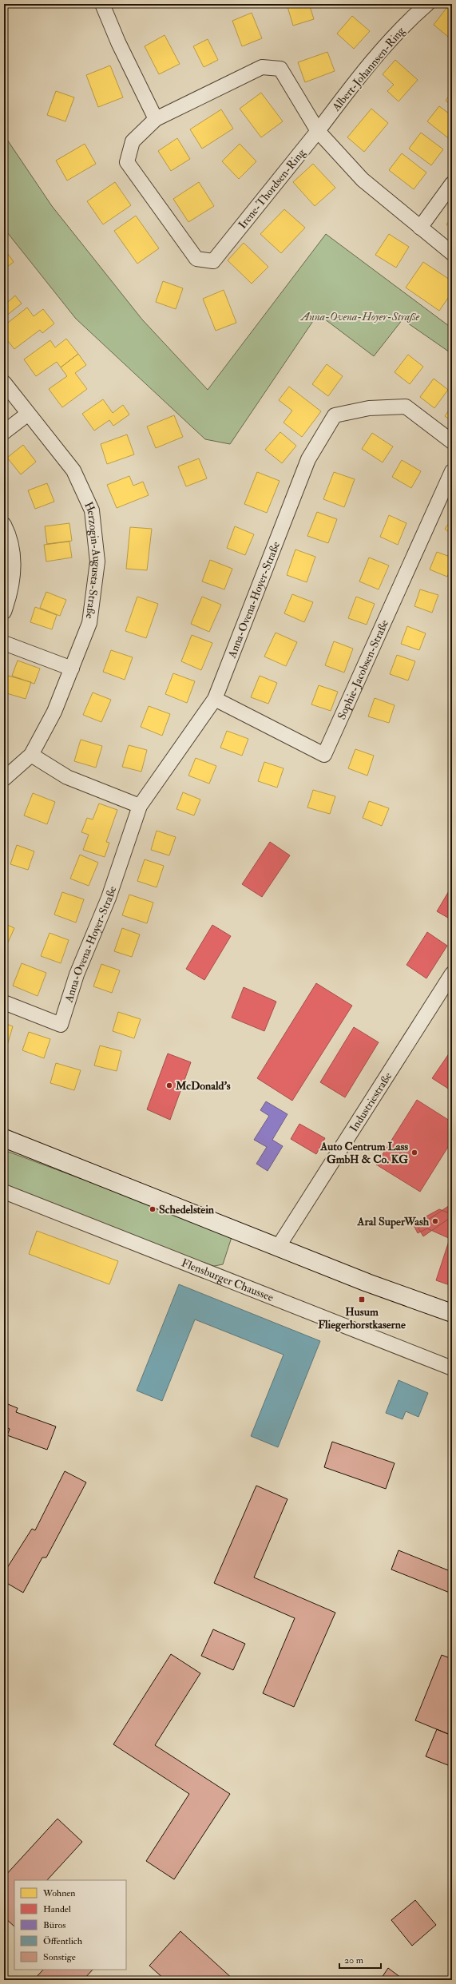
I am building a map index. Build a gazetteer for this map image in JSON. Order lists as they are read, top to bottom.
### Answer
{
  "streets": {
    "street": [
      "Albert-Johannsen-Ring",
      "Irene-Thordsen-Ring",
      "Herzogin-Augusta-Straße",
      "Anna-Ovena-Hoyer-Straße",
      "Sophie-Jacobsen-Straße",
      "Industriestraße",
      "Flensburger Chaussee"
    ]
  },
  "crossings": [
    ["Albert-Johannsen-Ring", "Irene-Thordsen-Ring"],
    ["Anna-Ovena-Hoyer-Straße", "Sophie-Jacobsen-Straße"]
  ],
  "parks": ["Anna-Ovena-Hoyer-Straße"],
  "places": {
    "other": [
      "McDonald's",
      "Auto Centrum Lass GmbH & Co. KG",
      "Schedelstein",
      "Aral SuperWash"
    ],
    "transit": ["Husum Fliegerhorstkaserne"]
  },
  "legend": [
    "Wohnen",
    "Handel",
    "Büros",
    "Öffentlich",
    "Sonstige"
  ],
  "scale_bar": "20 m"
}
